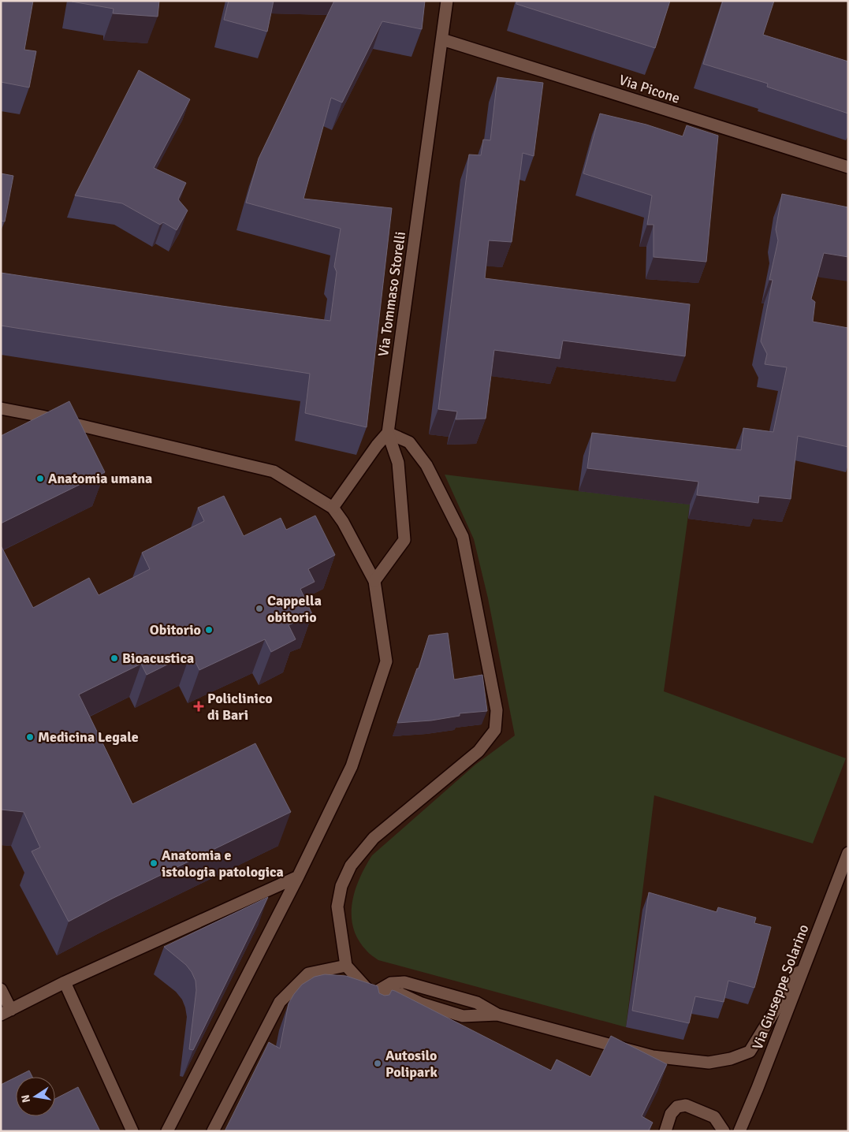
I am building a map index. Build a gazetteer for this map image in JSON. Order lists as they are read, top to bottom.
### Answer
{
  "streets": {
    "street": ["Via Picone", "Via Tommaso Storelli", "Via Giuseppe Solarino"]
  },
  "crossings": [
    ["Via Picone", "Via Tommaso Storelli"]
  ],
  "places": {
    "other": [
      "Anatomia umana",
      "Cappella obitorio",
      "Obitorio",
      "Bioacustica",
      "Medicina Legale",
      "Anatomia e istologia patologica",
      "Autosilo Polipark"
    ],
    "health": ["Policlinico di Bari"]
  },
  "north": "left"
}
